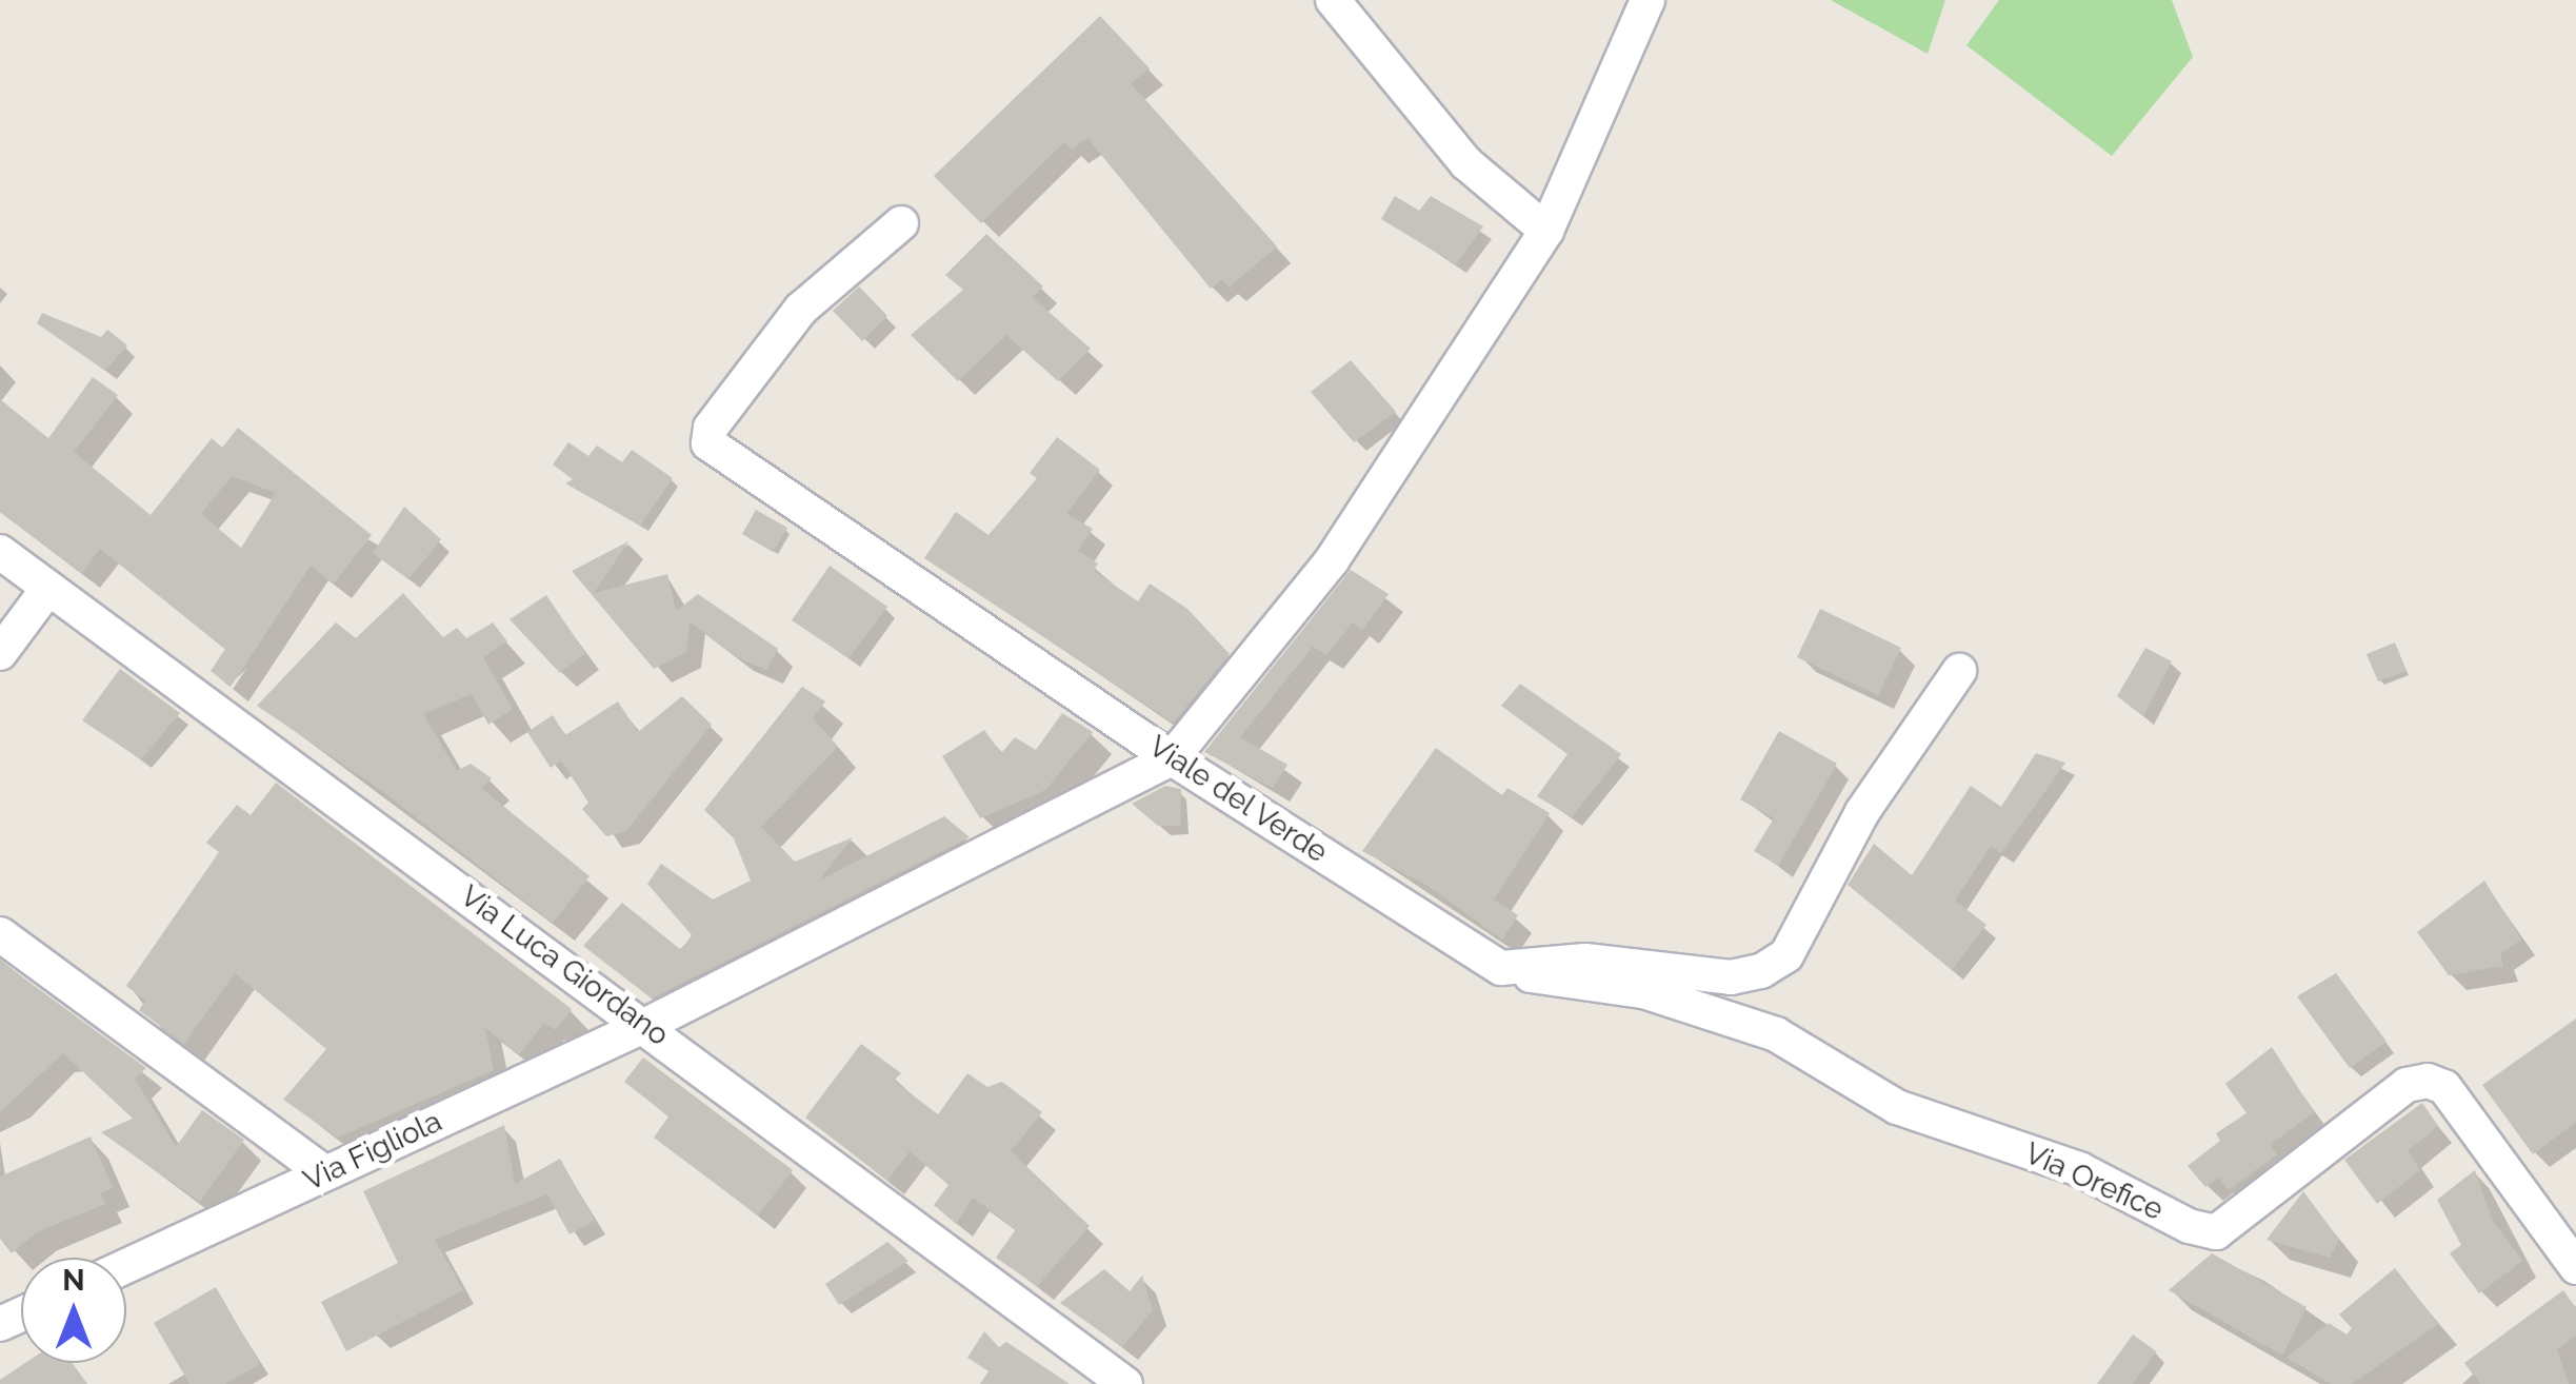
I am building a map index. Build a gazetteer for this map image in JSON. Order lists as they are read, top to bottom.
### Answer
{
  "streets": {
    "street": [
      "Viale del Verde",
      "Via Luca Giordano",
      "Via Figliola",
      "Via Orefice"
    ]
  },
  "crossings": [
    ["Viale del Verde", "Via Figliola"],
    ["Viale del Verde", "Via Orefice"],
    ["Via Luca Giordano", "Via Figliola"]
  ],
  "north": "top"
}
